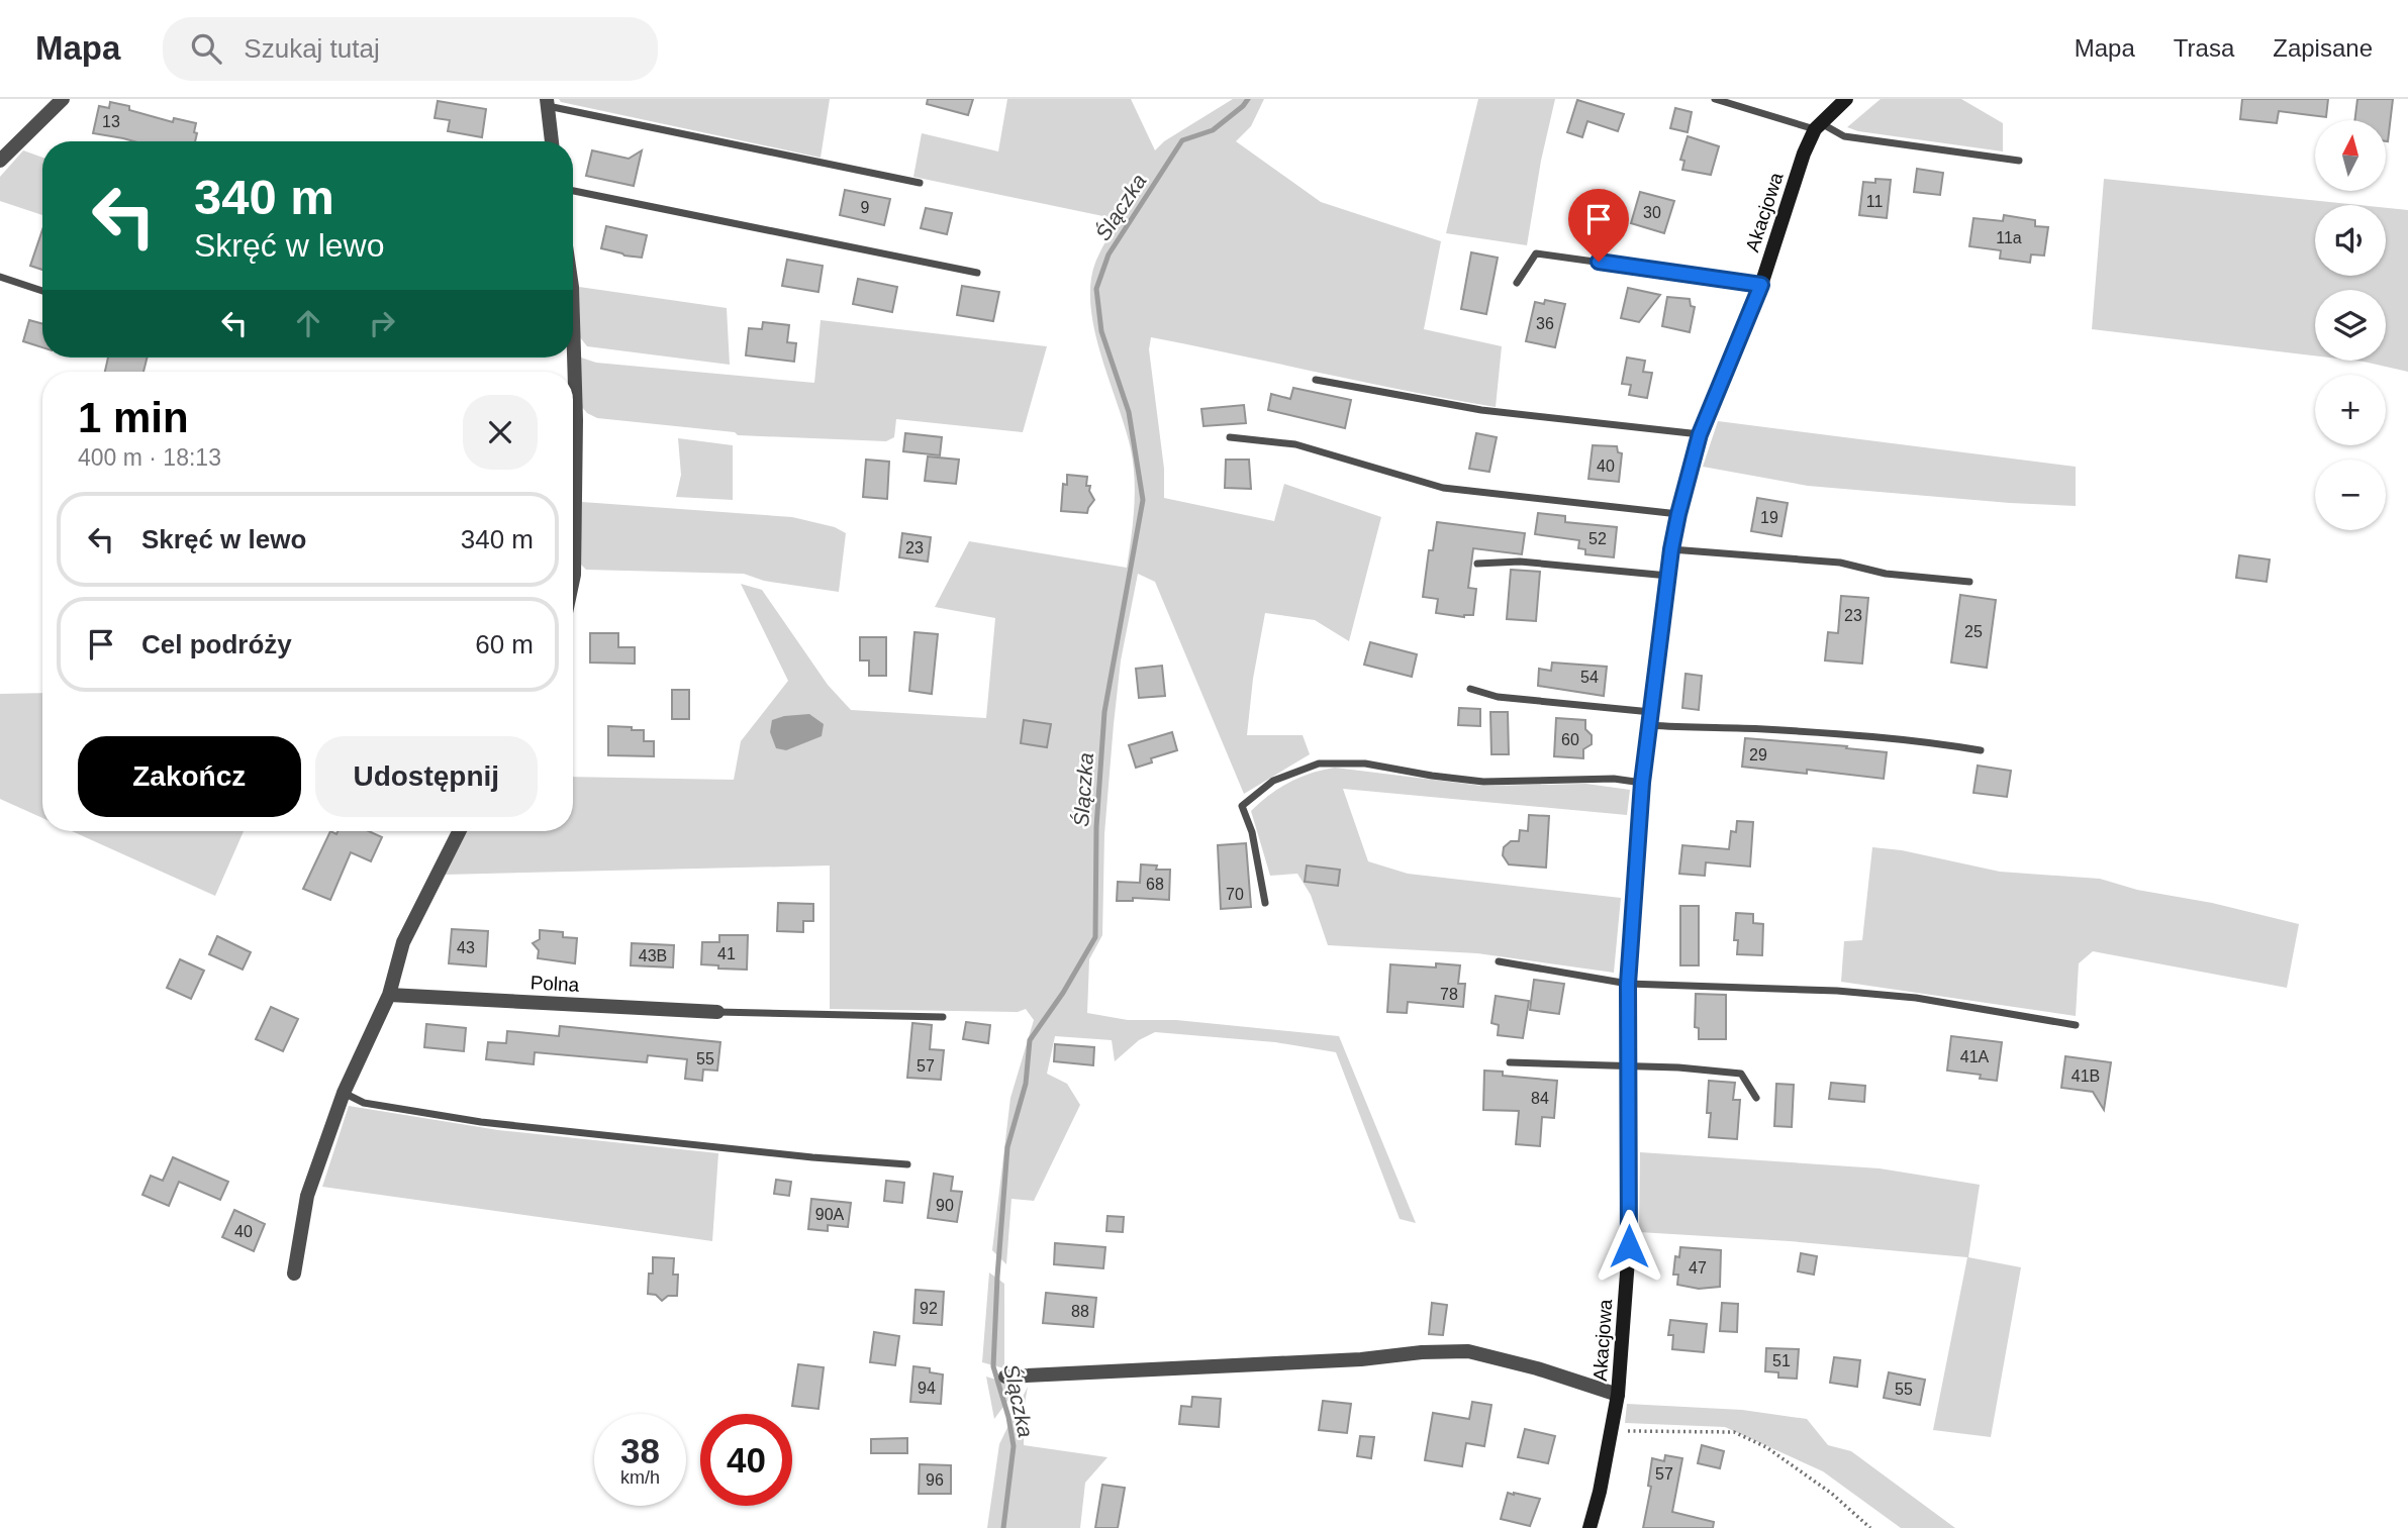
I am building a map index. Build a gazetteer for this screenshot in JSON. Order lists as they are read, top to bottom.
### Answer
{
  "streets": {
    "street": ["Akacjowa", "Polna"]
  },
  "water": ["Ślączka"],
  "house_numbers": [
    "13",
    "11",
    "9",
    "30",
    "11a",
    "36",
    "40",
    "19",
    "52",
    "23",
    "23",
    "25",
    "54",
    "60",
    "29",
    "68",
    "70",
    "43",
    "41",
    "43B",
    "78",
    "41A",
    "55",
    "57",
    "41B",
    "84",
    "90",
    "90A",
    "40",
    "47",
    "92",
    "88",
    "51",
    "94",
    "55",
    "57",
    "96"
  ],
  "north": "top",
  "page": {
    "header": "Mapa",
    "search": "Szukaj tutaj",
    "nav": ["Mapa", "Trasa", "Zapisane"],
    "map_buttons": ["+", "−"],
    "turn": ["340 m", "Skręć w lewo"],
    "heading": ["1 min", "400 m · 18:13"],
    "list": [
      {
        "name": "Skręć w lewo",
        "value": "340 m"
      },
      {
        "name": "Cel podróży",
        "value": "60 m"
      }
    ],
    "buttons": ["Zakończ", "Udostępnij"],
    "speed": "38 km/h",
    "limit": "40"
  }
}
